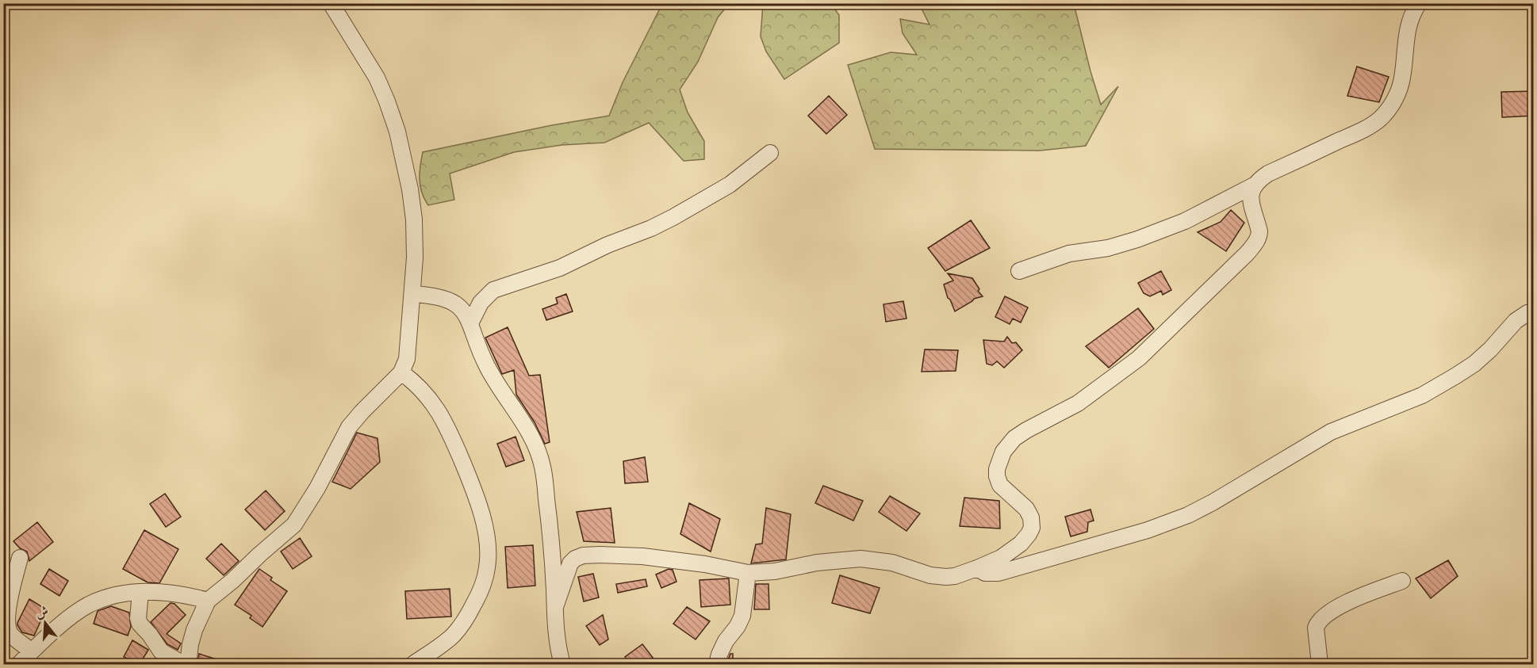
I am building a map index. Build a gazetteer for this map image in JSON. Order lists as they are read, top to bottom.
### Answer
{
  "north": "top"
}
